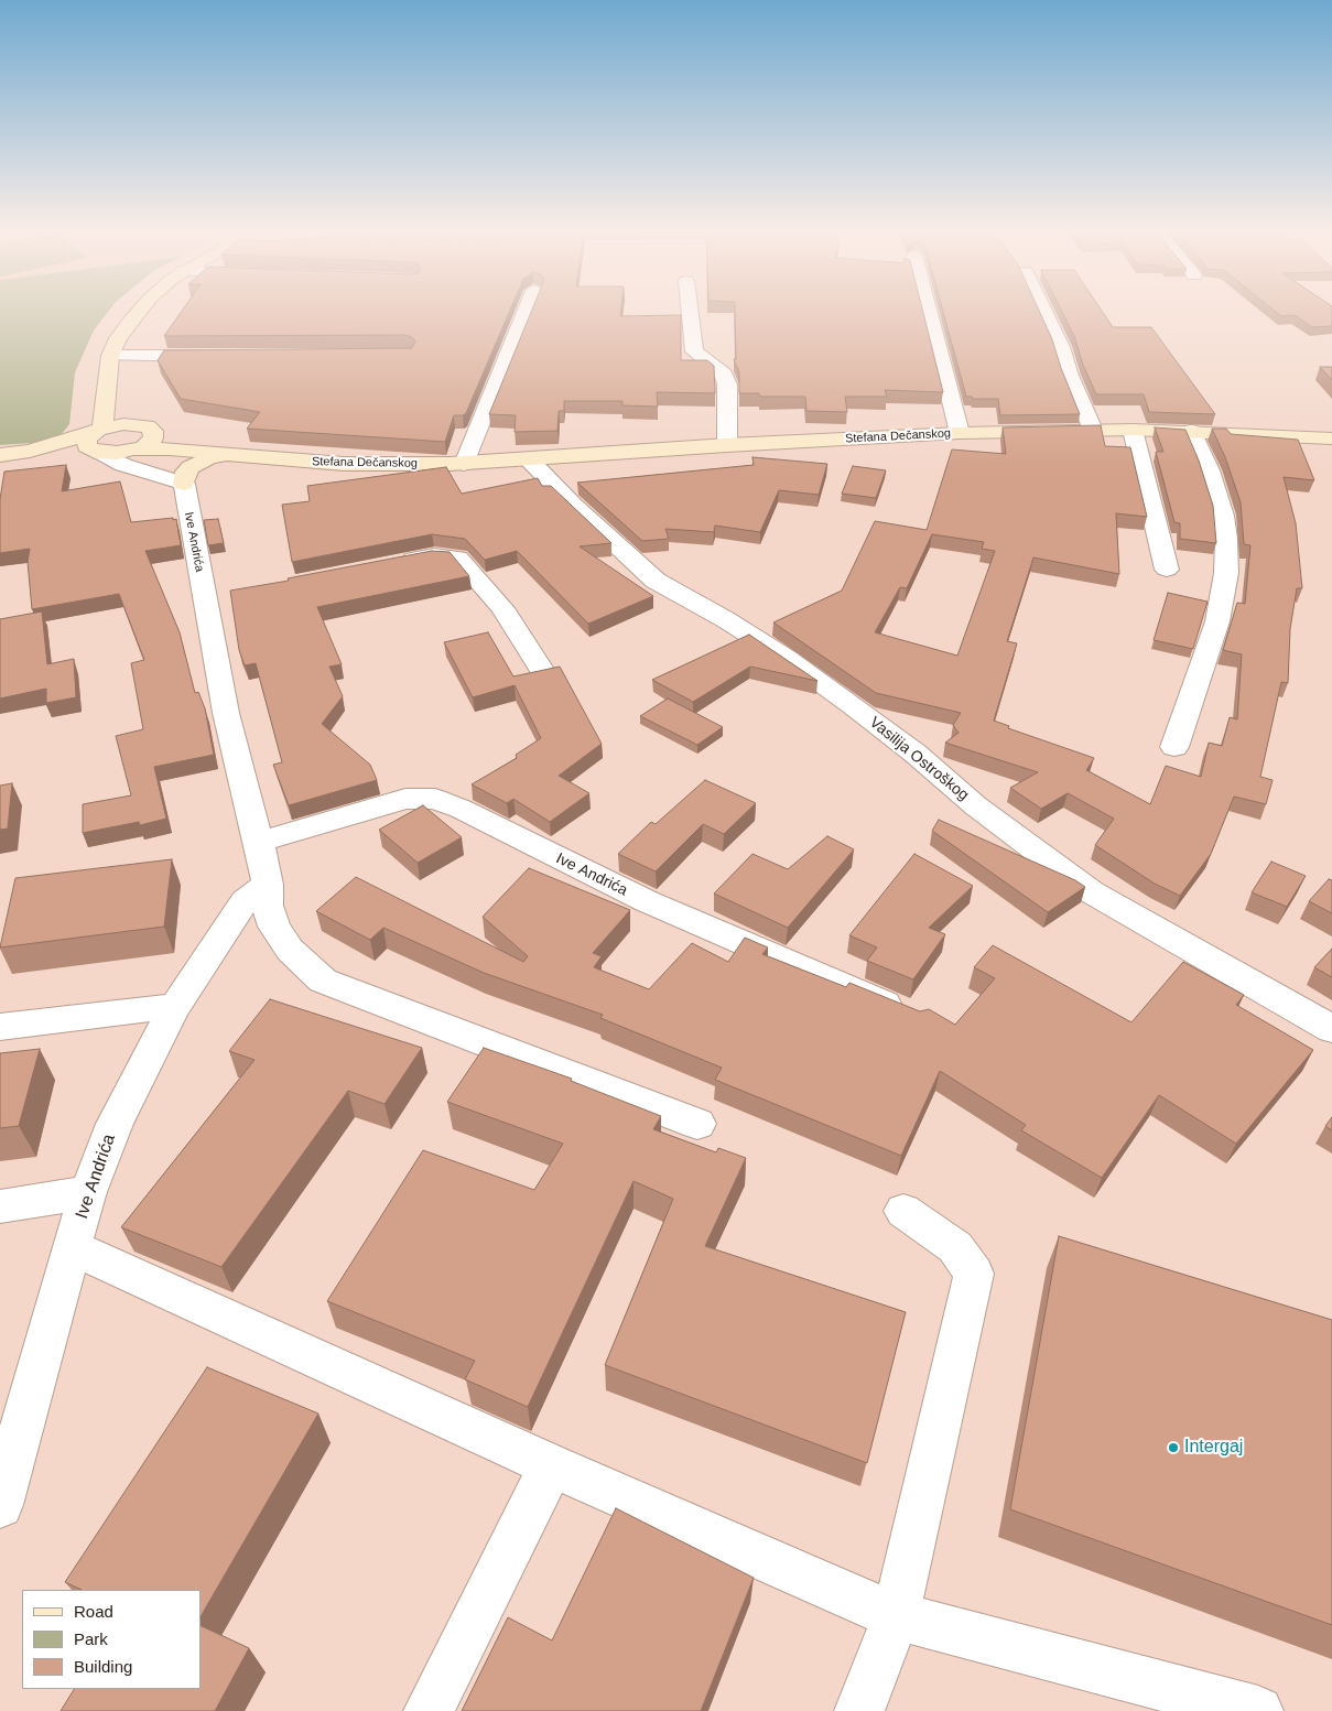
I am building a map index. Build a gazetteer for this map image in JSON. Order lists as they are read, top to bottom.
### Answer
{
  "streets": {
    "main road": ["Stefana Dečanskog"],
    "street": ["Ive Andrića", "Vasilija Ostroškog"]
  },
  "crossings": [
    ["Stefana Dečanskog", "Vasilija Ostroškog"]
  ],
  "places": ["Intergaj"],
  "legend": ["Road", "Park", "Building"]
}
